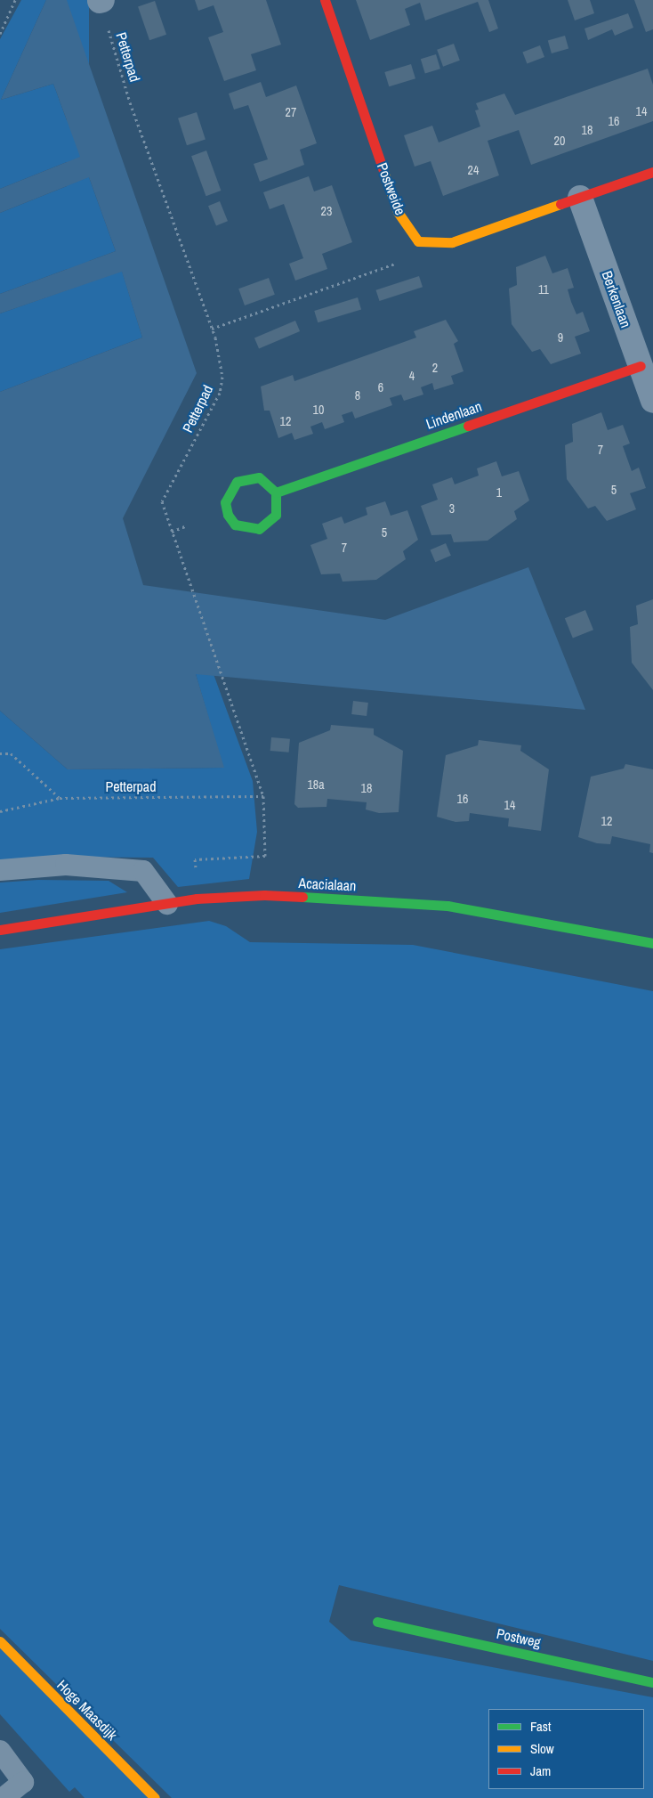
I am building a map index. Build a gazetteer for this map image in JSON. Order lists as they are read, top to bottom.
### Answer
{
  "streets": {
    "street": [
      "Postweide",
      "Berkenlaan",
      "Lindenlaan",
      "Acacialaan",
      "Postweg",
      "Hoge Maasdijk"
    ],
    "path": ["Petterpad"]
  },
  "crossings": [
    ["Berkenlaan", "Lindenlaan"]
  ],
  "house_numbers": [
    "14",
    "27",
    "16",
    "18",
    "20",
    "24",
    "23",
    "11",
    "9",
    "2",
    "4",
    "6",
    "8",
    "10",
    "12",
    "7",
    "5",
    "1",
    "3",
    "5",
    "7",
    "18a",
    "18",
    "16",
    "14",
    "12"
  ],
  "legend": ["Fast", "Slow", "Jam"]
}
